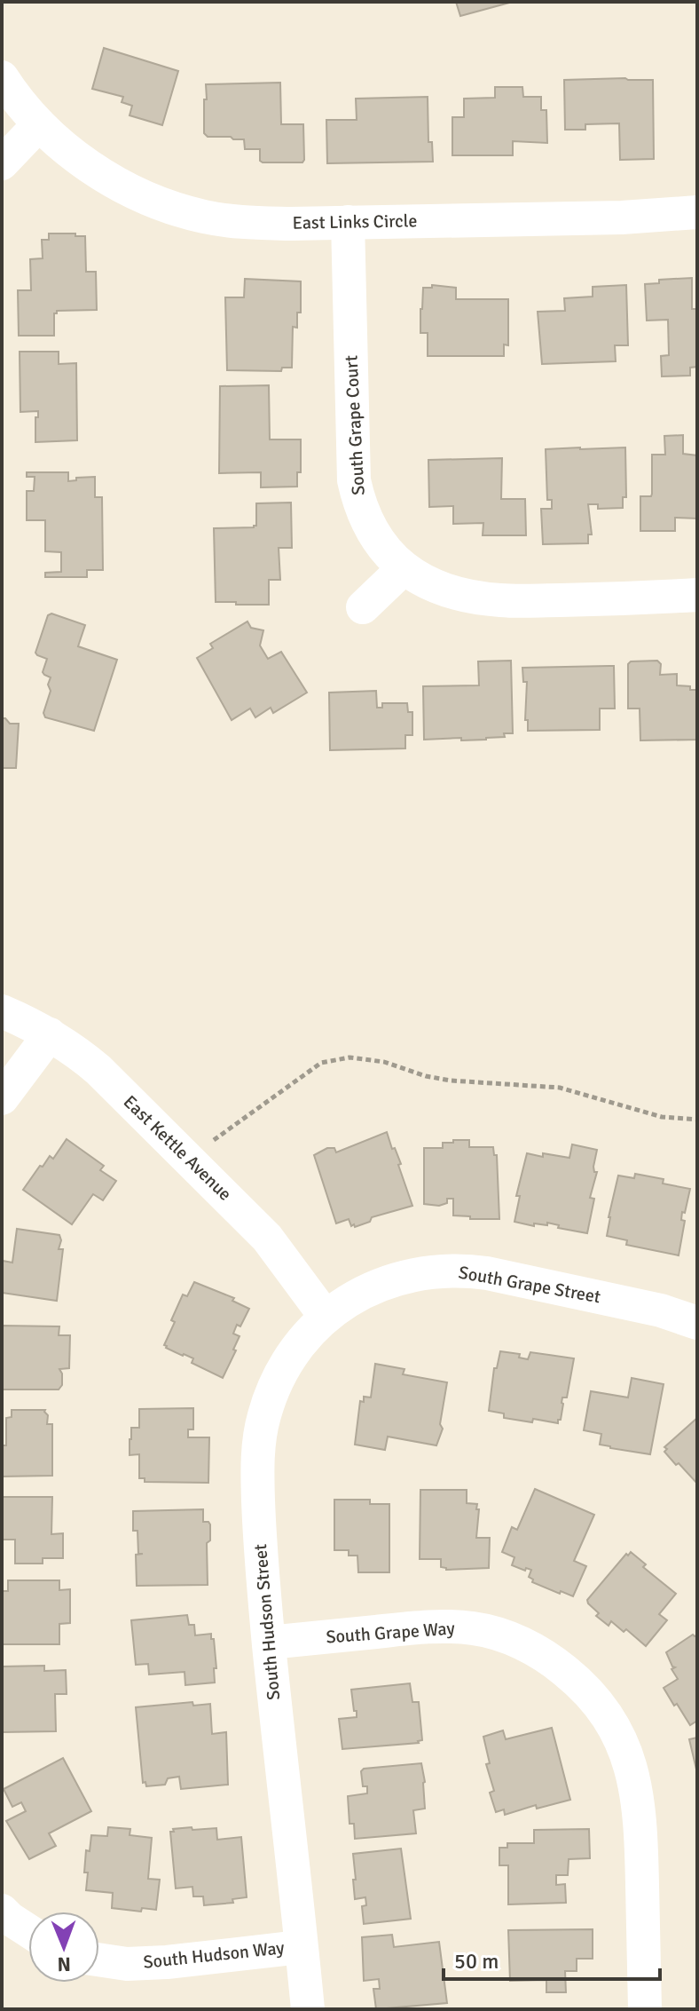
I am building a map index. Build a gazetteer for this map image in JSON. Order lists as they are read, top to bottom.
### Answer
{
  "streets": {
    "street": [
      "East Links Circle",
      "South Grape Court",
      "East Kettle Avenue",
      "South Grape Street",
      "South Hudson Street",
      "South Grape Way",
      "South Hudson Way"
    ]
  },
  "crossings": [
    ["East Links Circle", "South Grape Court"],
    ["East Kettle Avenue", "South Grape Street"],
    ["East Kettle Avenue", "South Hudson Street"],
    ["South Grape Street", "South Hudson Street"],
    ["South Hudson Street", "South Grape Way"],
    ["South Hudson Street", "South Hudson Way"]
  ],
  "scale_bar": "50 m",
  "north": "bottom"
}
